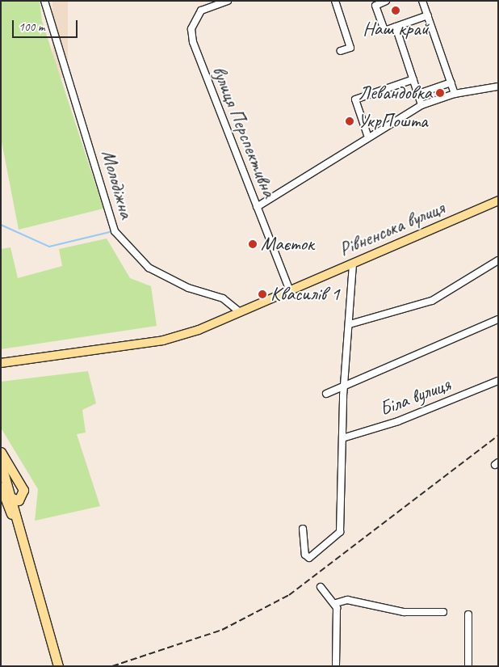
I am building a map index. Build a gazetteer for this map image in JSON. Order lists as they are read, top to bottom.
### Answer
{
  "streets": {
    "main road": ["Рівненська вулиця"],
    "street": ["вулиця Перспективна", "Молодіжна", "Біла вулиця"]
  },
  "crossings": [
    ["вулиця Перспективна", "Рівненська вулиця"],
    ["Молодіжна", "Рівненська вулиця"]
  ],
  "places": [
    "Наш край",
    "Левандовка",
    "УкрПошта",
    "Маєток",
    "Квасилів 1"
  ],
  "scale_bar": "100 m"
}
